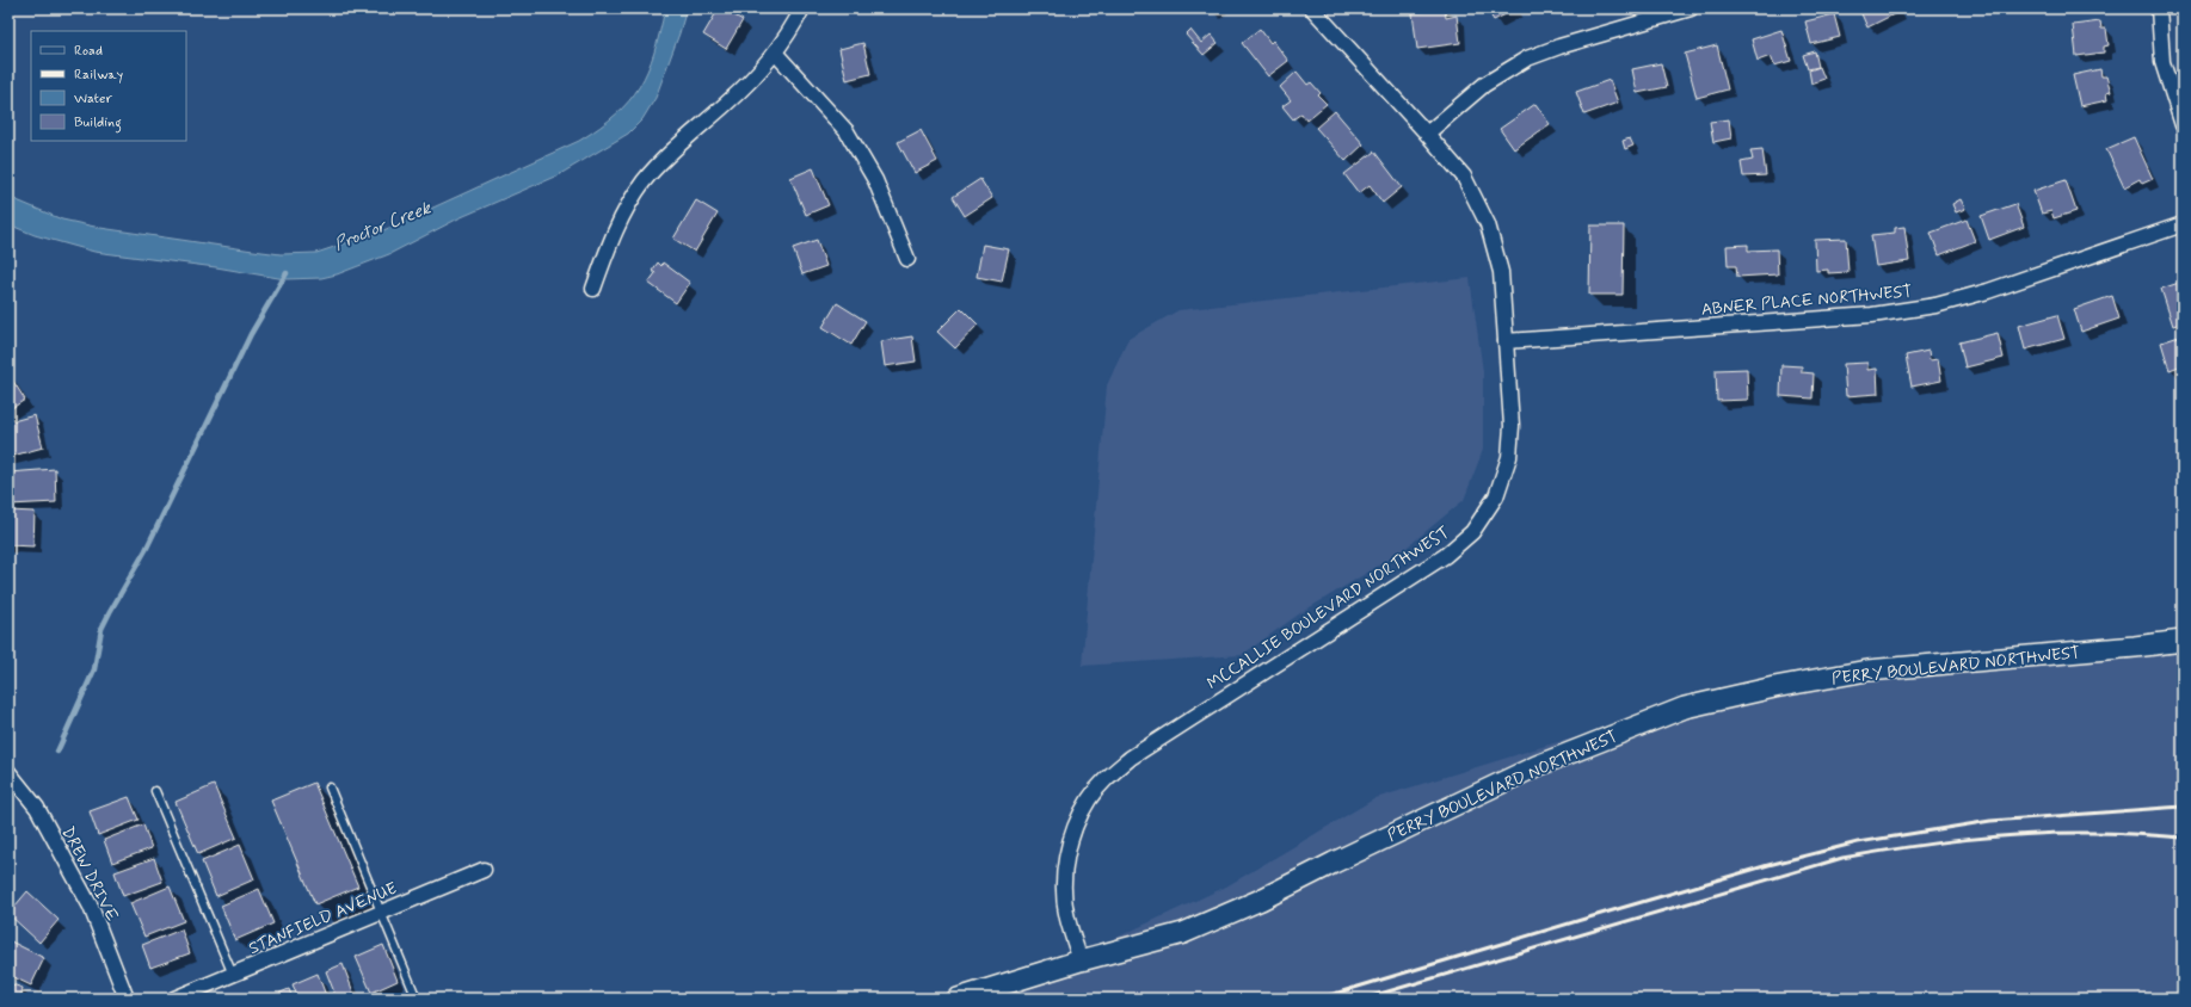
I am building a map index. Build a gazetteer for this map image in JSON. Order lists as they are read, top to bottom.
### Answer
{
  "streets": {
    "street": [
      "ABNER PLACE NORTHWEST",
      "MCCALLIE BOULEVARD NORTHWEST",
      "PERRY BOULEVARD NORTHWEST",
      "DREW DRIVE",
      "STANFIELD AVENUE"
    ]
  },
  "crossings": [
    ["ABNER PLACE NORTHWEST", "MCCALLIE BOULEVARD NORTHWEST"],
    ["MCCALLIE BOULEVARD NORTHWEST", "PERRY BOULEVARD NORTHWEST"]
  ],
  "water": ["Proctor Creek"],
  "legend": [
    "Road",
    "Railway",
    "Water",
    "Building"
  ]
}
